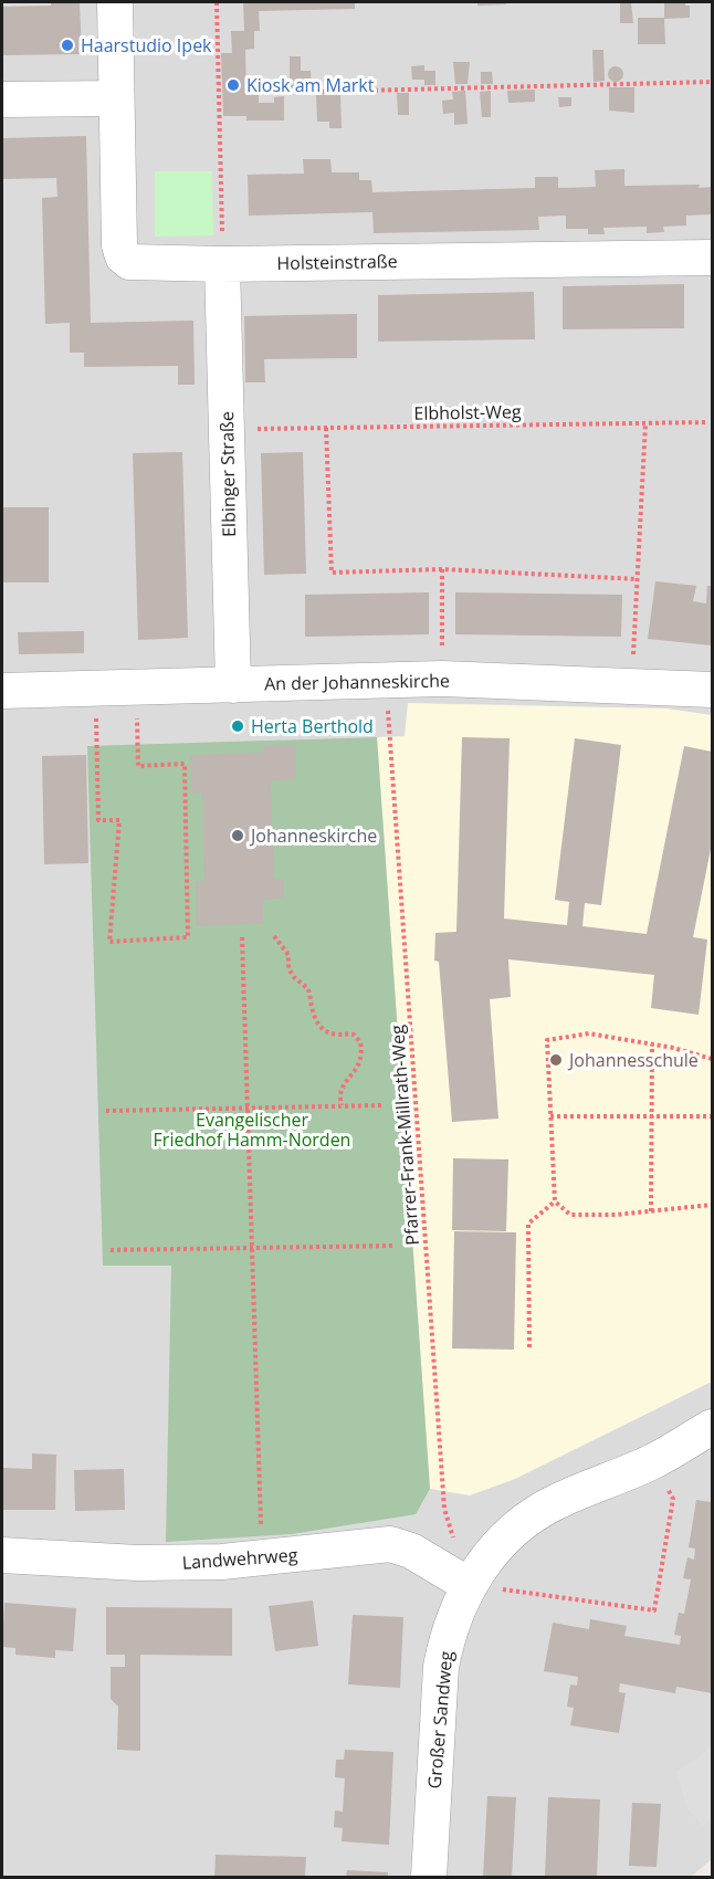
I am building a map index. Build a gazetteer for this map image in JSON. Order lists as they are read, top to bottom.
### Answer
{
  "streets": {
    "street": [
      "Holsteinstraße",
      "Elbinger Straße",
      "An der Johanneskirche",
      "Landwehrweg",
      "Großer Sandweg"
    ],
    "path": ["Elbholst-Weg", "Pfarrer-Frank-Millrath-Weg"]
  },
  "crossings": [
    ["Holsteinstraße", "Elbinger Straße"],
    ["Elbholst-Weg", "Elbinger Straße"],
    ["Elbinger Straße", "An der Johanneskirche"],
    ["An der Johanneskirche", "Pfarrer-Frank-Millrath-Weg"],
    ["Pfarrer-Frank-Millrath-Weg", "Landwehrweg"],
    ["Pfarrer-Frank-Millrath-Weg", "Großer Sandweg"],
    ["Landwehrweg", "Großer Sandweg"]
  ],
  "parks": ["Evangelischer Friedhof Hamm-Norden"],
  "places": [
    "Haarstudio Ipek",
    "Kiosk am Markt",
    "Herta Berthold",
    "Johanneskirche",
    "Johannesschule"
  ]
}
